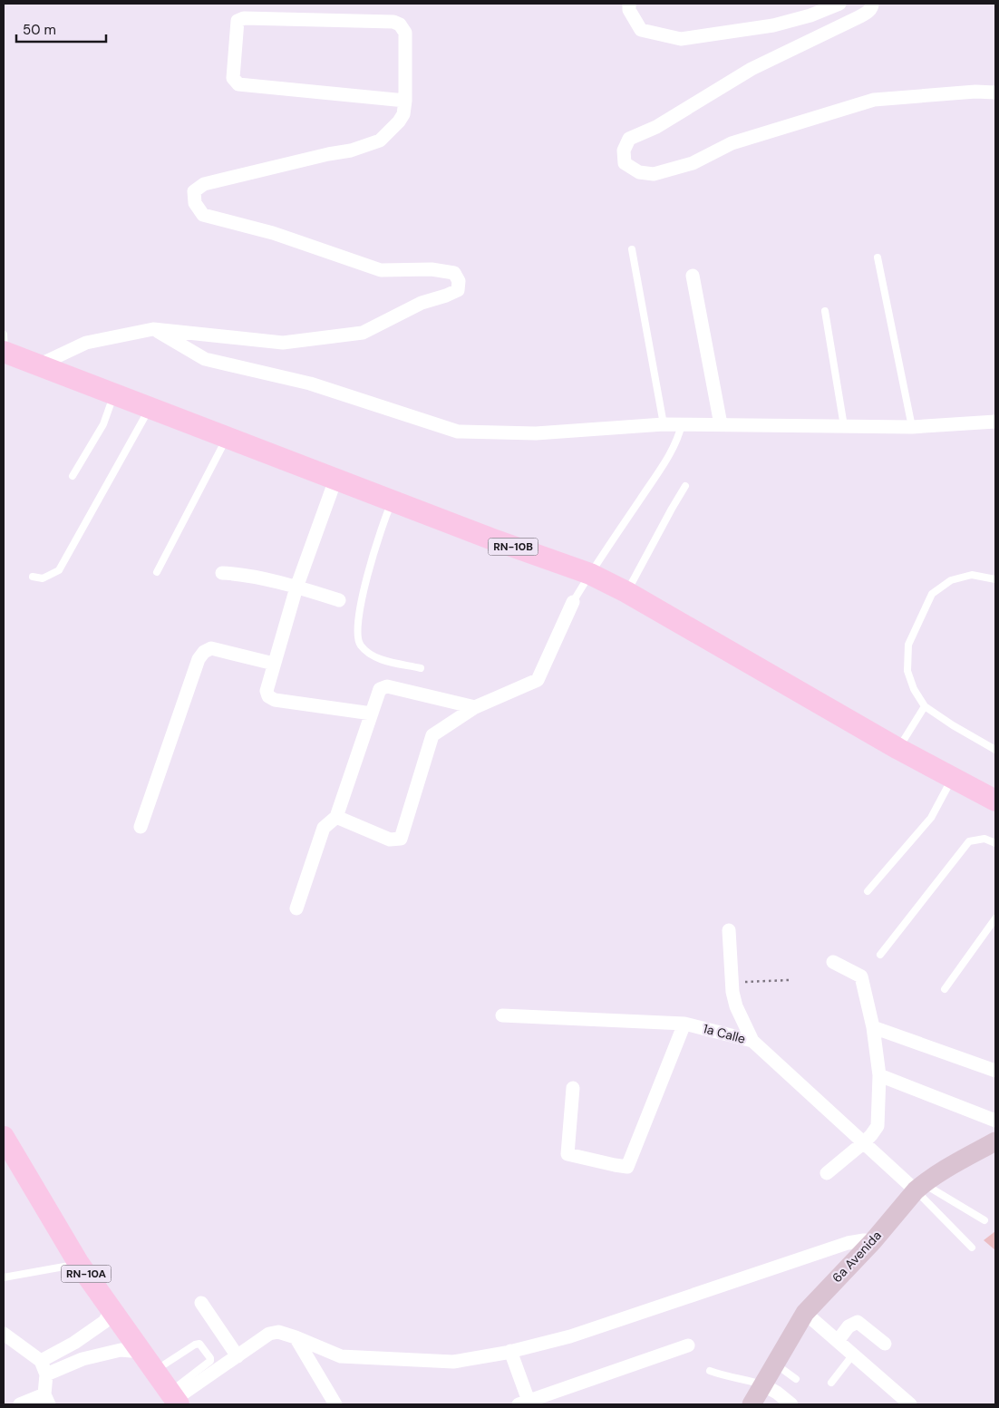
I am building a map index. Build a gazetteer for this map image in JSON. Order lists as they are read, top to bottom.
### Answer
{
  "streets": {
    "main road": ["RN-10B", "RN-10A"],
    "street": ["1a Calle", "6a Avenida"]
  },
  "crossings": [
    ["1a Calle", "6a Avenida"]
  ],
  "scale_bar": "50 m"
}
